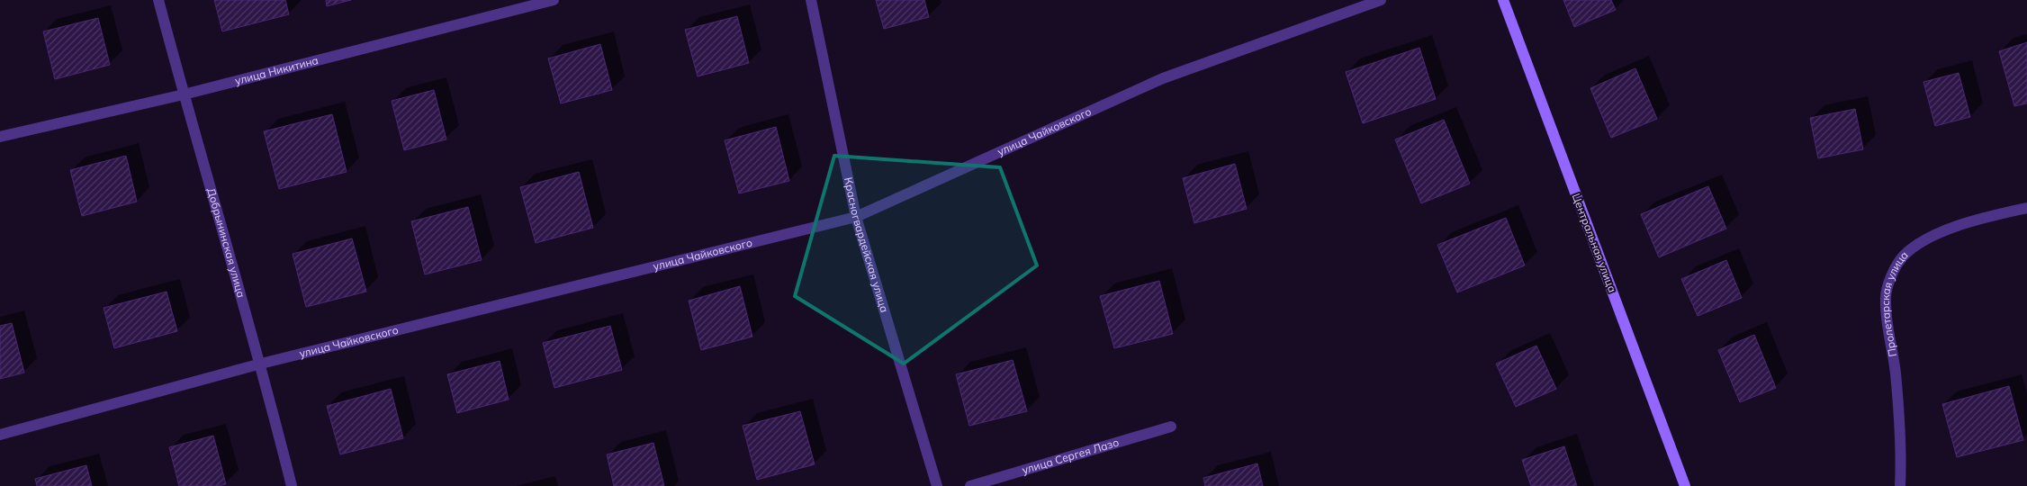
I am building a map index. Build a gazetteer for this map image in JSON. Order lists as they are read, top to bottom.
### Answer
{
  "streets": {
    "street": [
      "улица Никитина",
      "улица Чайковского",
      "Добрынинская улица",
      "Центральная улица",
      "Красногвардейская улица",
      "Пролетарская улица",
      "улица Сергея Лазо"
    ]
  },
  "crossings": [
    ["улица Никитина", "Добрынинская улица"],
    ["улица Чайковского", "Добрынинская улица"],
    ["улица Чайковского", "Красногвардейская улица"]
  ]
}
